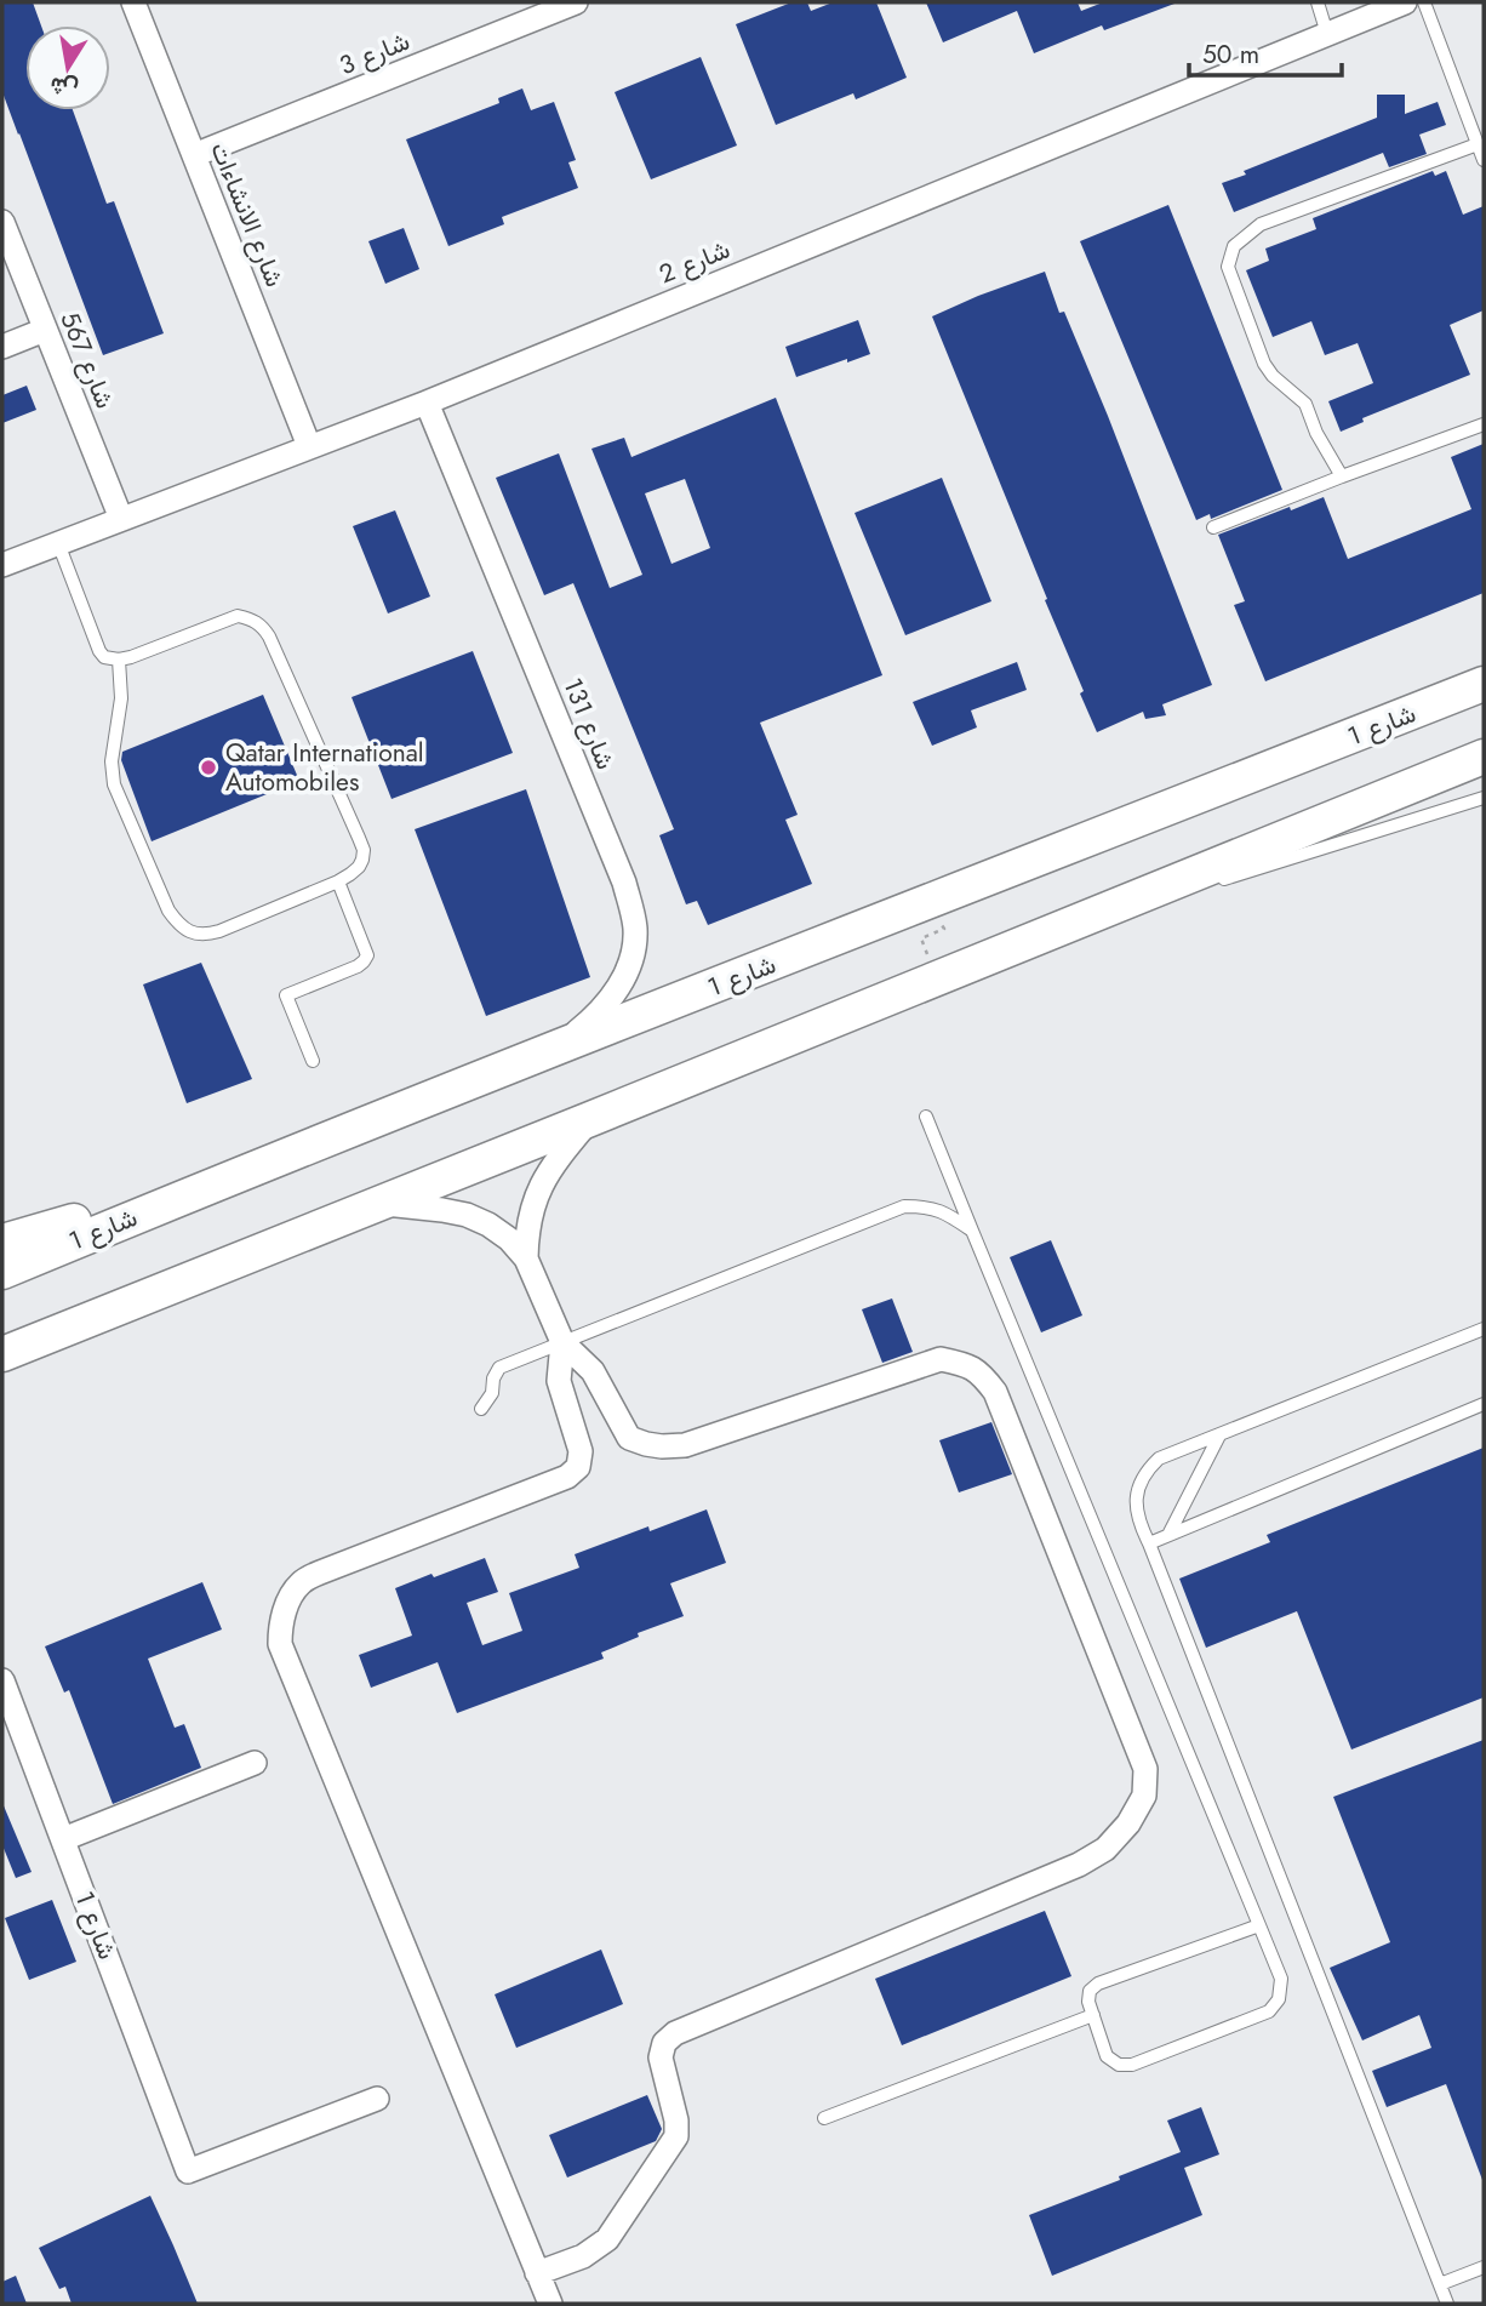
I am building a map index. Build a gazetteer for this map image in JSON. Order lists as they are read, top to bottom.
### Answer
{
  "streets": {
    "street": [
      "شارع 3",
      "شارع الانشاءات",
      "شارع 2",
      "شارع 567",
      "شارع 131",
      "شارع 1"
    ]
  },
  "crossings": [
    ["شارع 3", "شارع الانشاءات"],
    ["شارع الانشاءات", "شارع 2"],
    ["شارع 2", "شارع 567"],
    ["شارع 2", "شارع 131"],
    ["شارع 131", "شارع 1"]
  ],
  "places": ["Qatar International Automobiles"],
  "scale_bar": "50 m",
  "north": "bottom"
}
